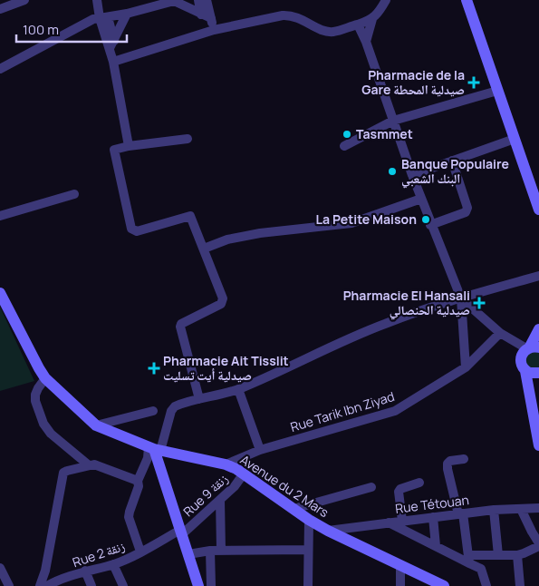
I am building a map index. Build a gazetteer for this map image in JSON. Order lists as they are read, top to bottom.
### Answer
{
  "streets": {
    "street": [
      "Rue Tarik Ibn Ziyad",
      "Avenue du 2 Mars",
      "Rue 9 زنقة",
      "Rue Tétouan",
      "Rue 2 زنقة"
    ]
  },
  "crossings": [
    ["Rue Tarik Ibn Ziyad", "Avenue du 2 Mars"],
    ["Avenue du 2 Mars", "Rue 9 زنقة"],
    ["Avenue du 2 Mars", "Rue Tétouan"],
    ["Rue 9 زنقة", "Rue 2 زنقة"]
  ],
  "places": {
    "health": ["Pharmacie de la Gare صيدلية المحطة", "Pharmacie El Hansali صيدلية الحنصالي", "Pharmacie Ait Tisslit صيدلية أيت تسليت"],
    "other": ["Tasmmet", "Banque Populaire البنك الشعبي", "La Petite Maison"]
  },
  "scale_bar": "100 m"
}
